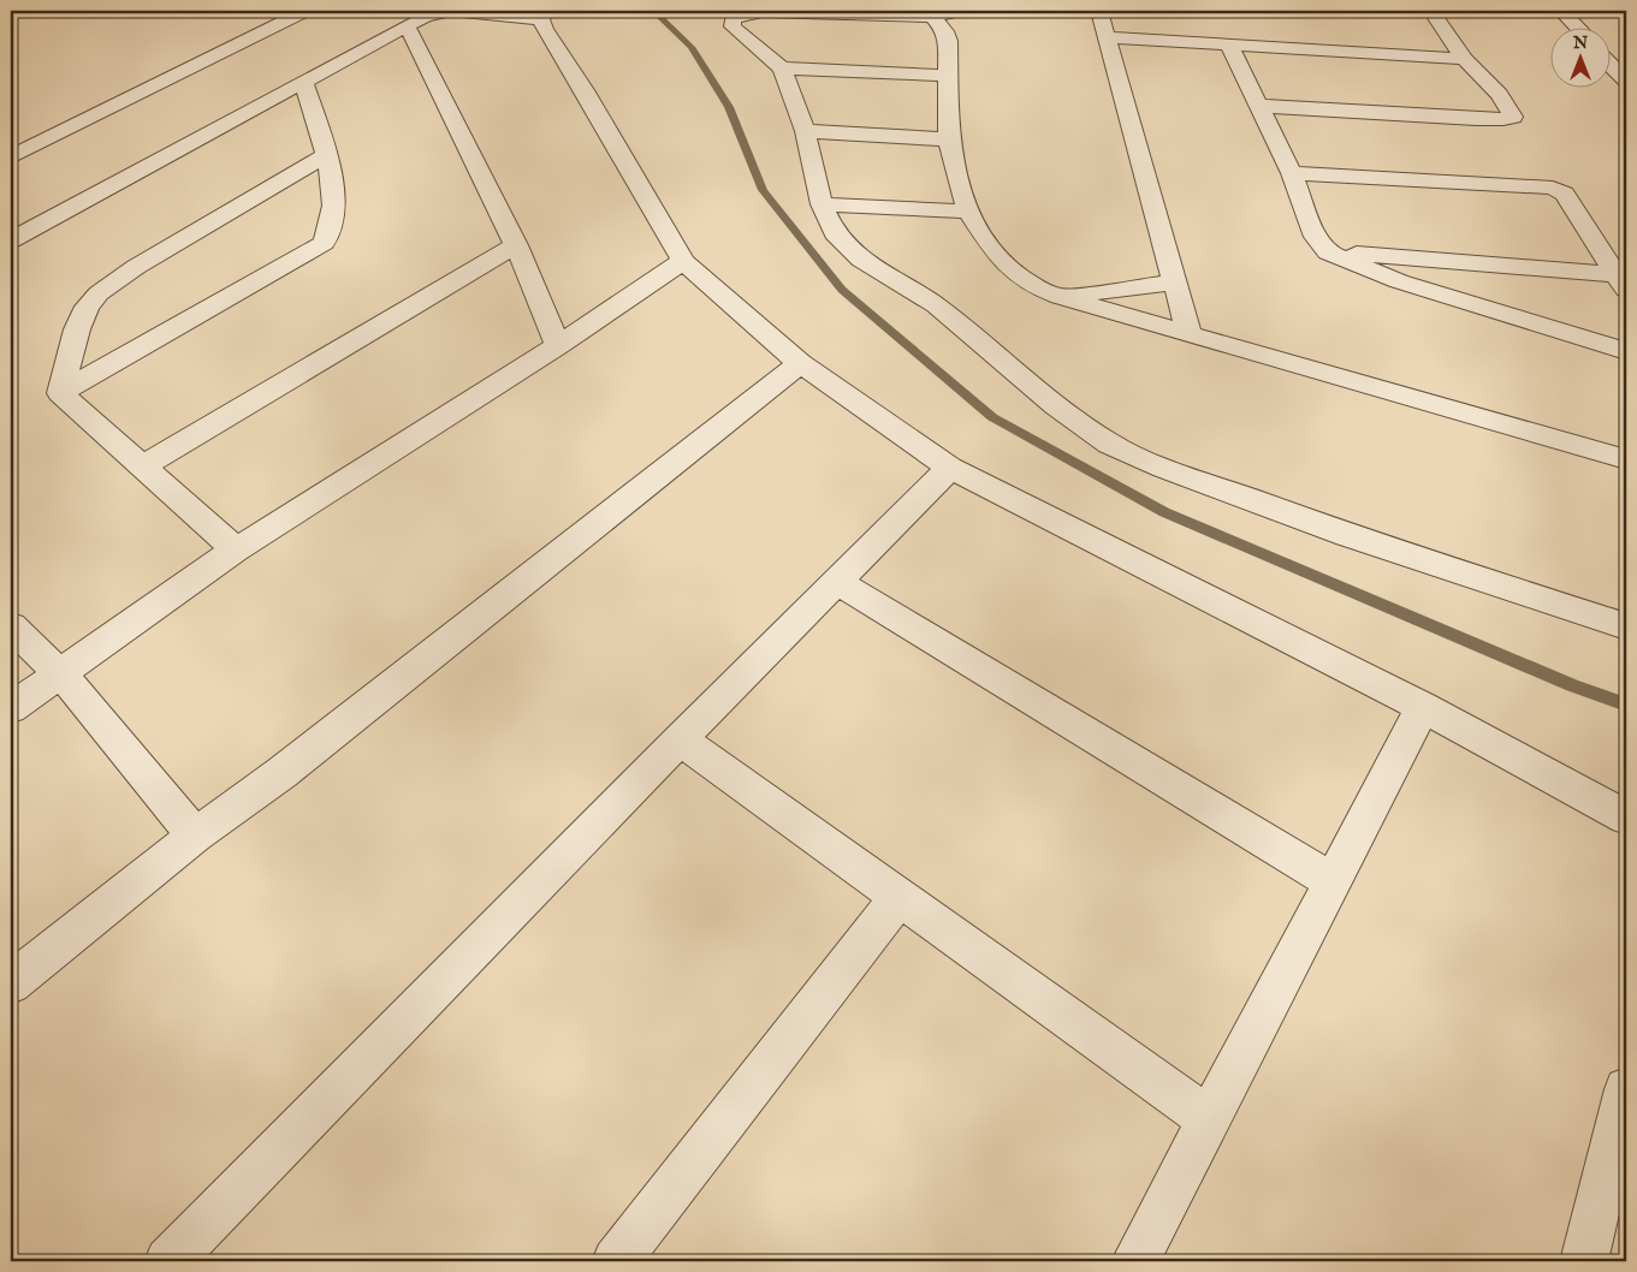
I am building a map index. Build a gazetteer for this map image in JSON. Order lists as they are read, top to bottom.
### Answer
{
  "north": "top"
}
